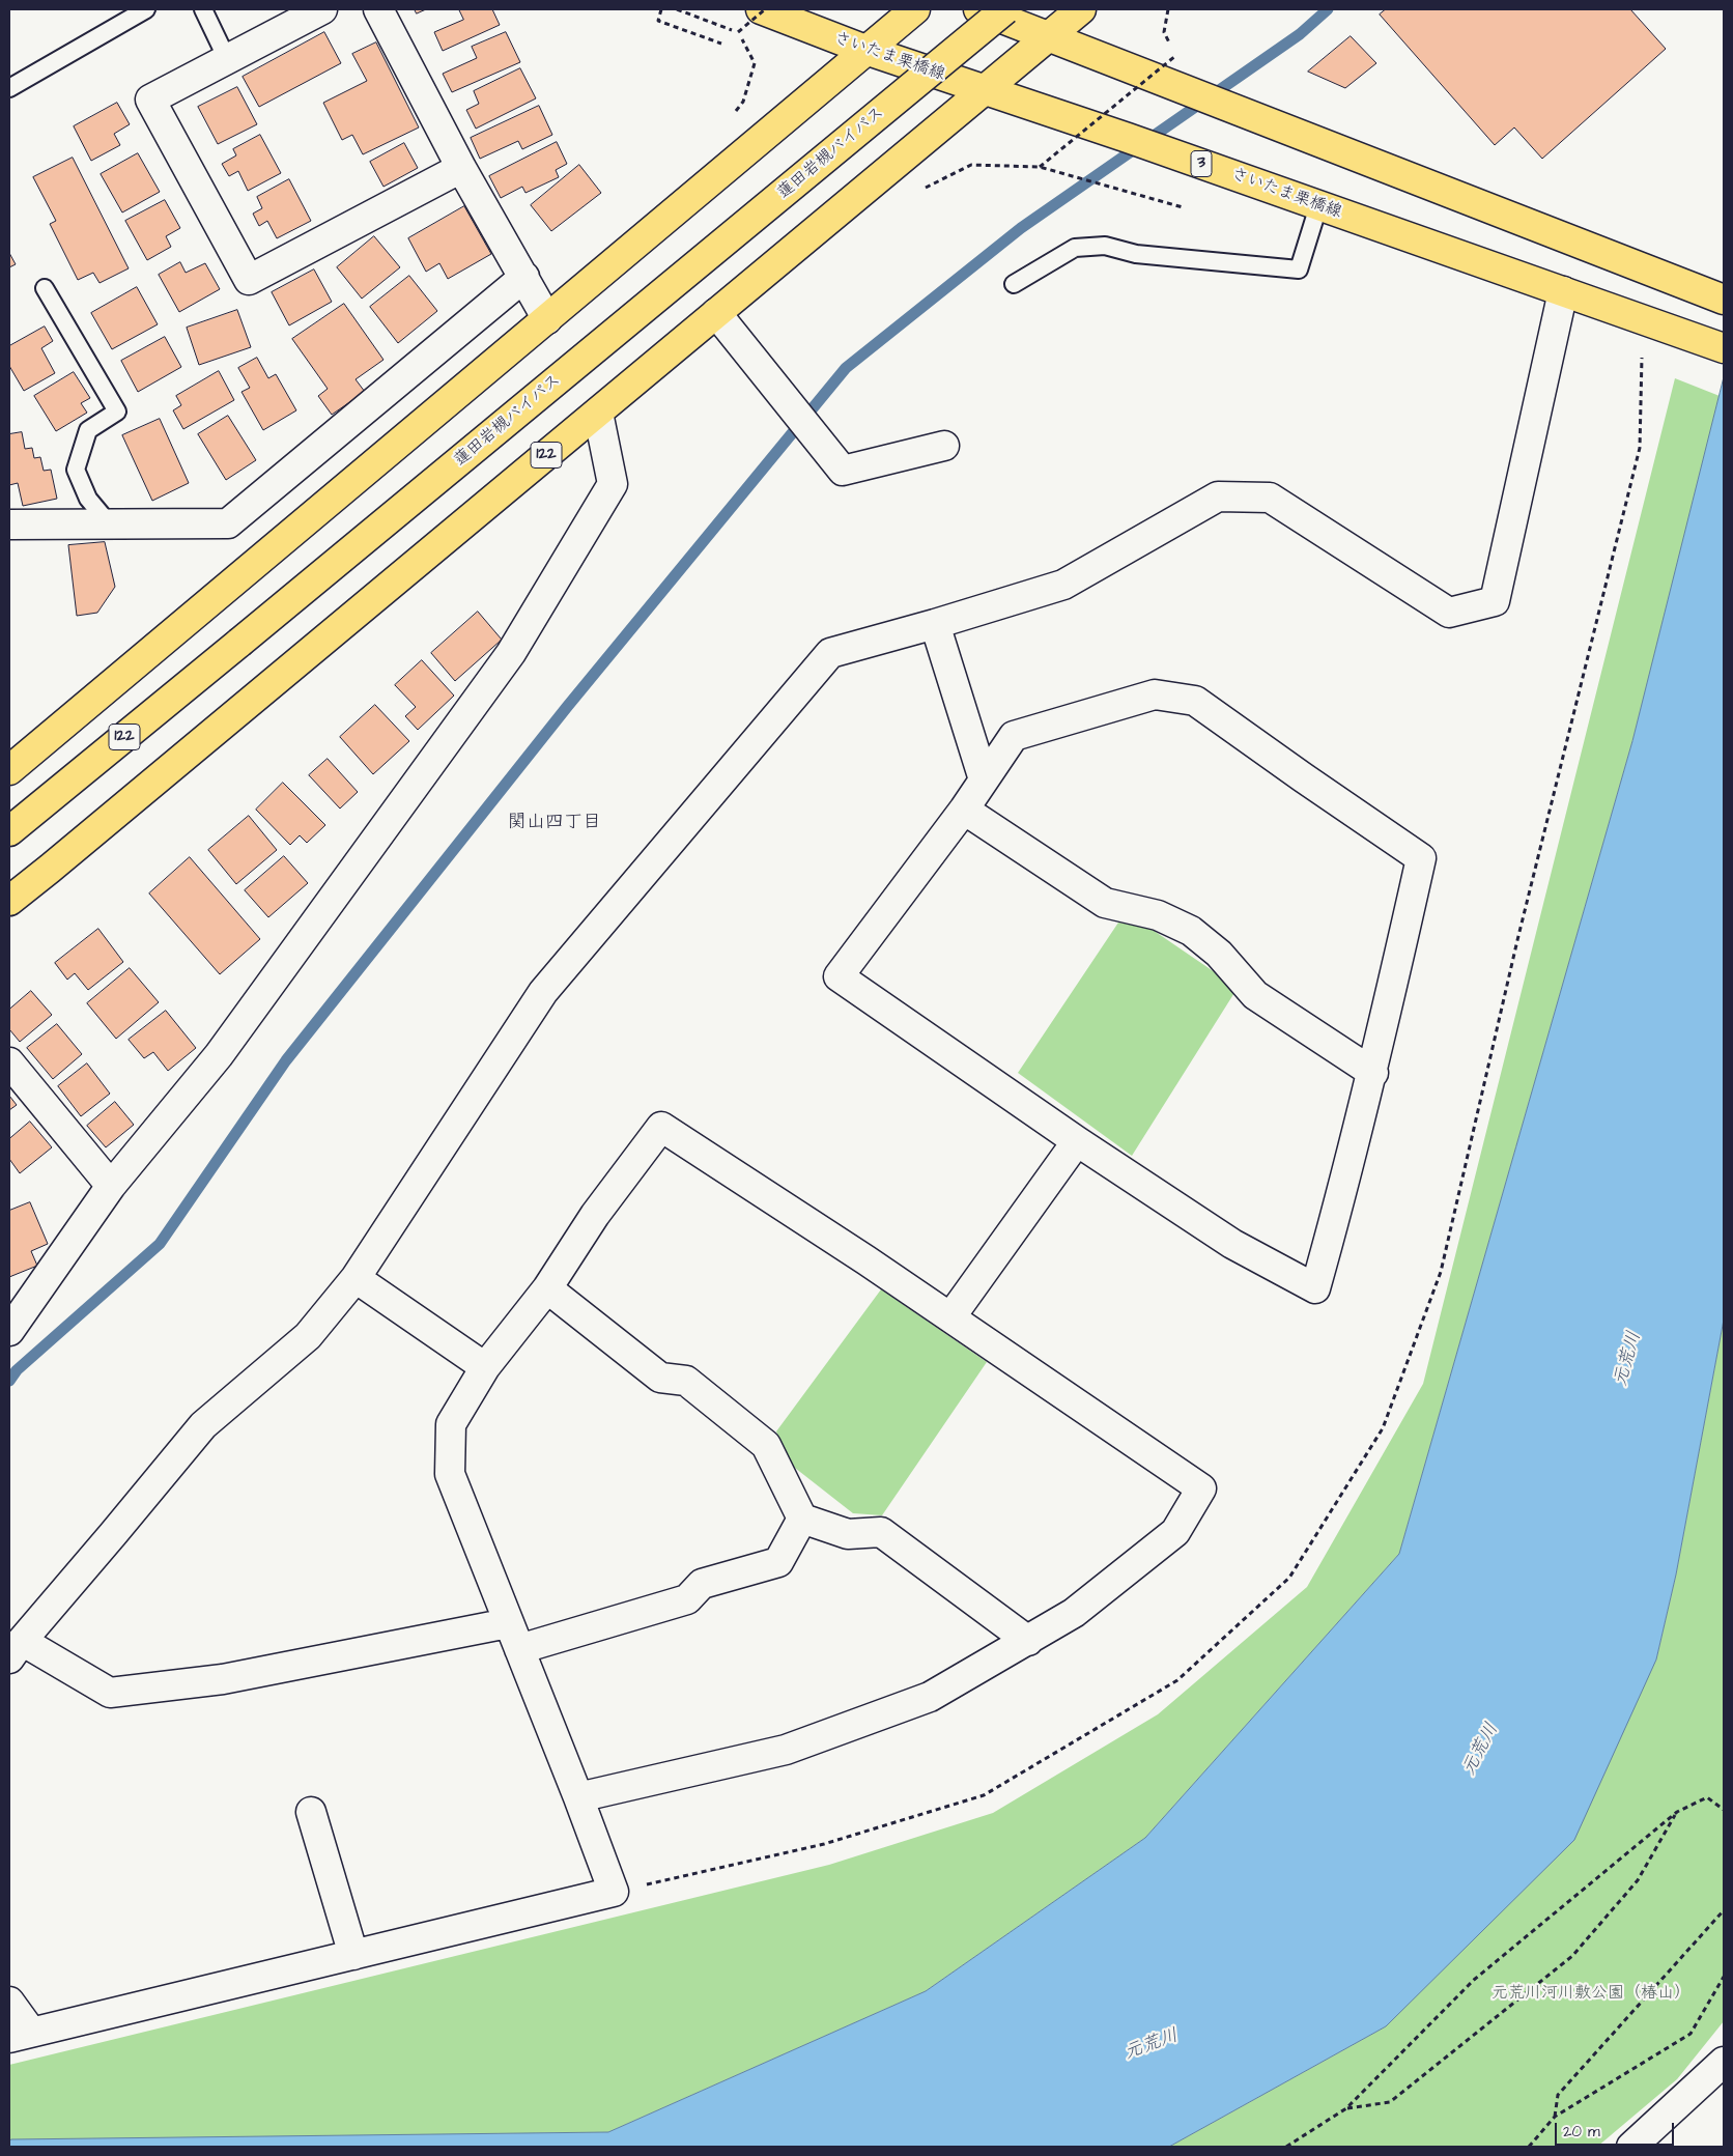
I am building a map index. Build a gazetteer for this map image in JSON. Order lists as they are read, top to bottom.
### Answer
{
  "streets": {
    "main road": [
      "さいたま栗橋線",
      "蓮田岩槻バイパス",
      "3",
      "122"
    ]
  },
  "crossings": [
    ["さいたま栗橋線", "122"]
  ],
  "districts": ["関山四丁目"],
  "water": ["元荒川"],
  "parks": ["元荒川河川敷公園（椿山）"],
  "scale_bar": "20 m"
}
